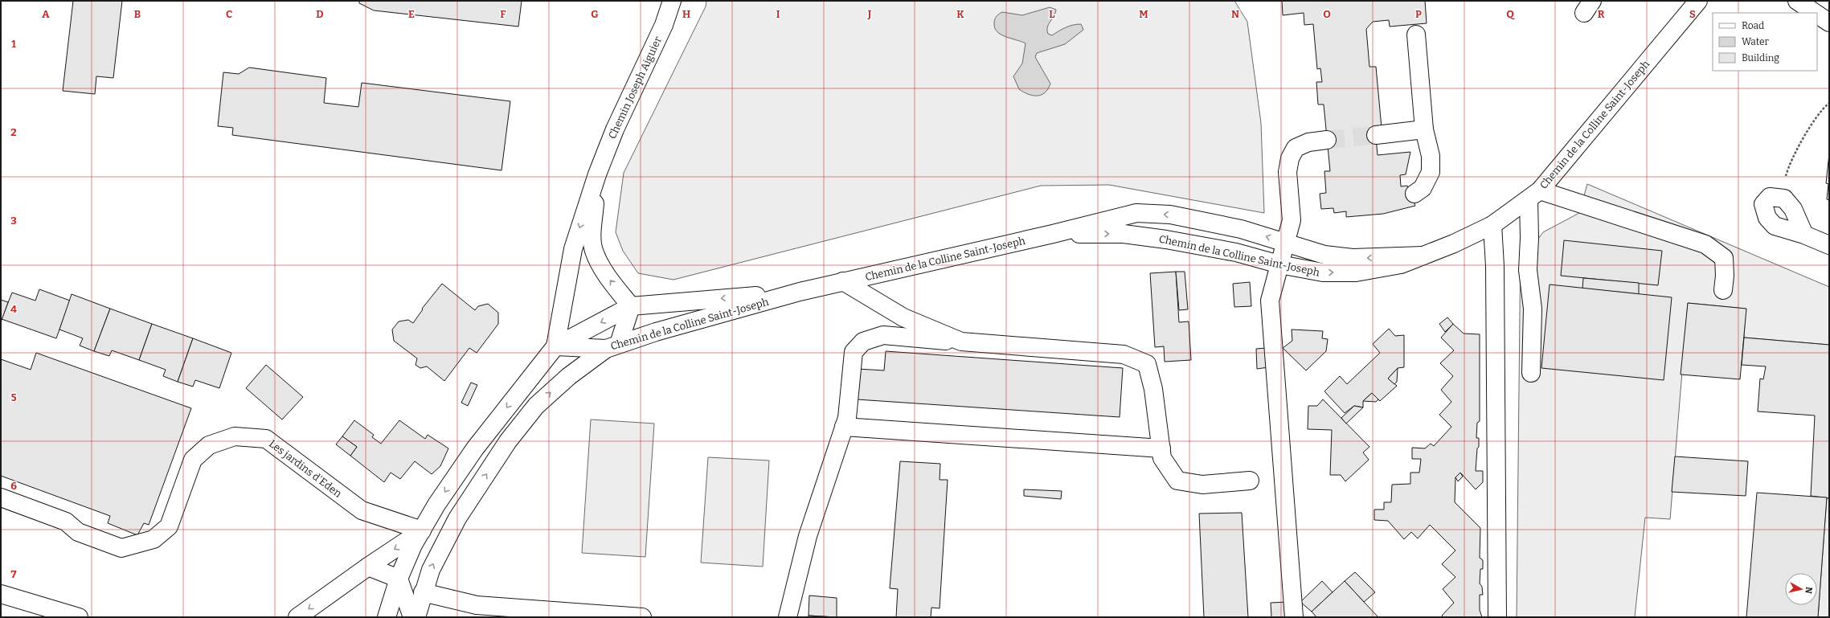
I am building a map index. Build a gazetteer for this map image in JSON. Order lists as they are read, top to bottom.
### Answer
{
  "streets": {
    "street": ["Chemin Joseph Aiguier", "Chemin de la Colline Saint-Joseph", "Les jardins d'Eden"]
  },
  "crossings": [
    ["Chemin Joseph Aiguier", "Chemin de la Colline Saint-Joseph"],
    ["Chemin de la Colline Saint-Joseph", "Les jardins d'Eden"]
  ],
  "legend": ["Road", "Water", "Building"],
  "north": "right",
  "grid": {
    "columns": [
      "A",
      "B",
      "C",
      "D",
      "E",
      "F",
      "G",
      "H",
      "I",
      "J",
      "K",
      "L",
      "M",
      "N",
      "O",
      "P",
      "Q",
      "R",
      "S"
    ],
    "rows": [
      "1",
      "2",
      "3",
      "4",
      "5",
      "6",
      "7"
    ]
  }
}
